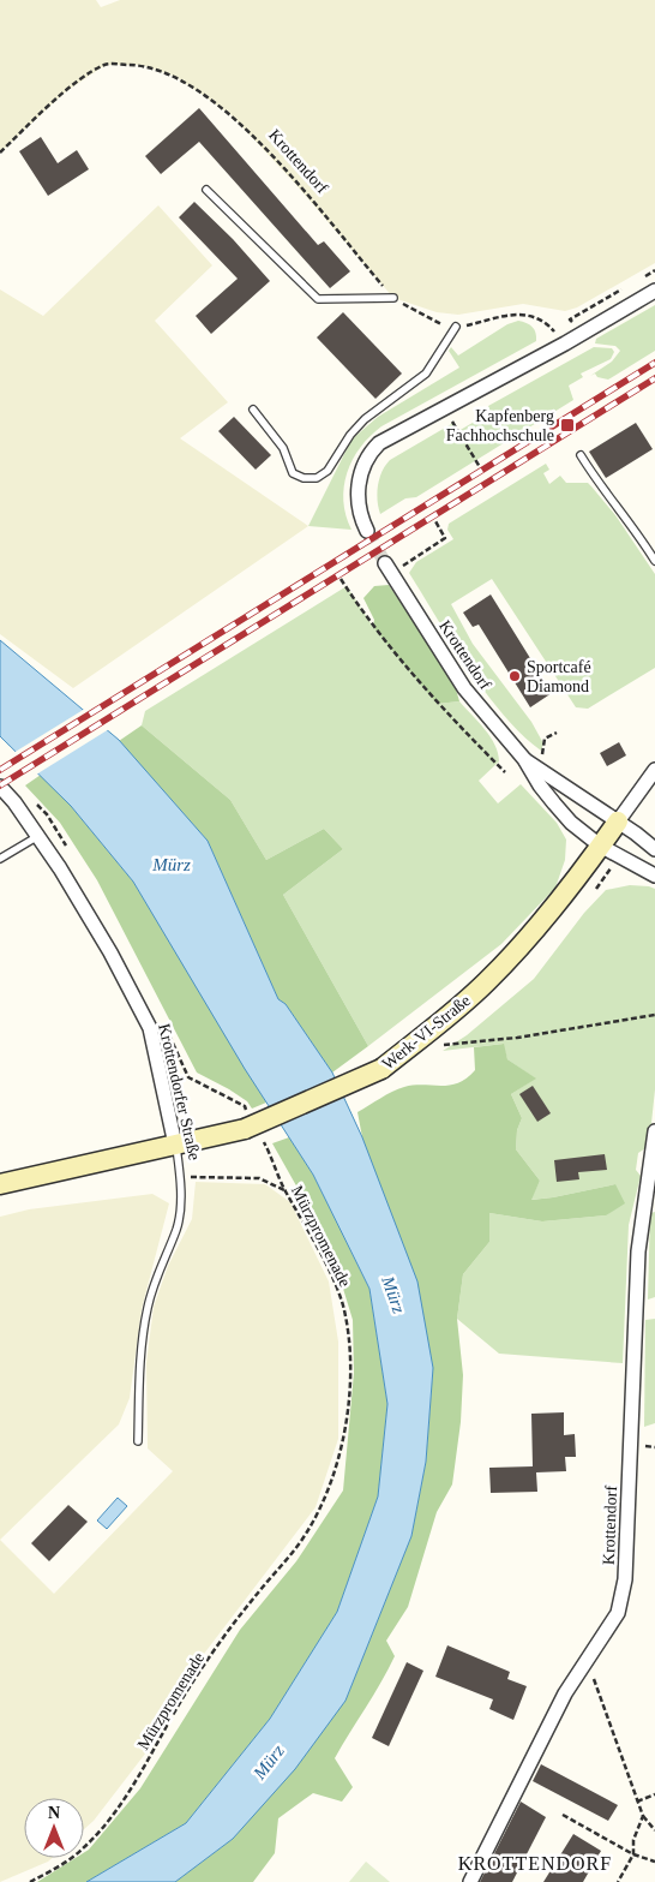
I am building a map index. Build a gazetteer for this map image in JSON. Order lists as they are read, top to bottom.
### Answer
{
  "streets": {
    "main road": ["Werk-VI-Straße"],
    "street": ["Krottendorf", "Krottendorfer Straße"],
    "path": ["Mürzpromenade"]
  },
  "crossings": [
    ["Krottendorf", "Werk-VI-Straße"],
    ["Werk-VI-Straße", "Krottendorfer Straße"],
    ["Werk-VI-Straße", "Mürzpromenade"]
  ],
  "districts": ["KROTTENDORF"],
  "water": ["Mürz"],
  "places": {
    "transit": ["Kapfenberg Fachhochschule"],
    "other": ["Sportcafé Diamond"]
  },
  "north": "top"
}
